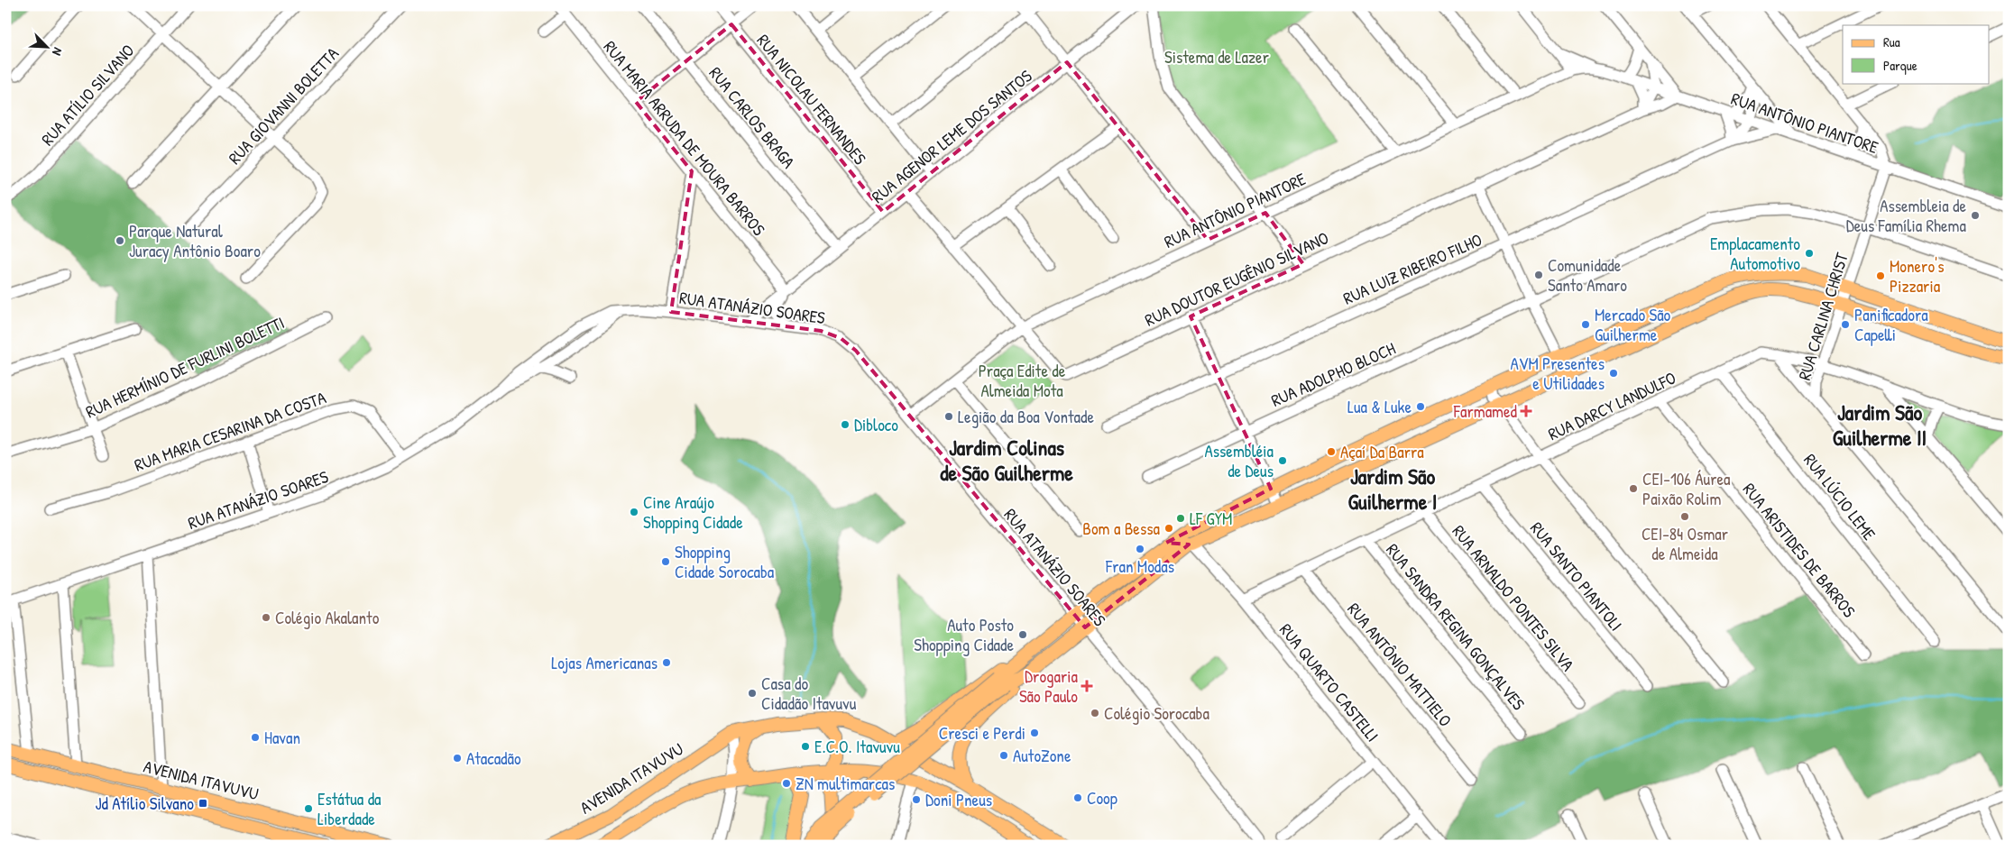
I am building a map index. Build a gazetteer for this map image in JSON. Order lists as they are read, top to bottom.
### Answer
{
  "streets": {
    "main road": ["AVENIDA ITAVUVU"],
    "street": [
      "RUA ATÍLIO SILVANO",
      "RUA NICOLAU FERNANDES",
      "RUA GIOVANNI BOLETTA",
      "RUA CARLOS BRAGA",
      "RUA ANTÔNIO PIANTORE",
      "RUA AGENOR LEME DOS SANTOS",
      "RUA MARIA ARRUDA DE MOURA BARROS",
      "RUA LUIZ RIBEIRO FILHO",
      "RUA DOUTOR EUGÊNIO SILVANO",
      "RUA ATANÁZIO SOARES",
      "RUA CARLINA CHRIST",
      "RUA HERMÍNIO DE FURLINI BOLETTI",
      "RUA ADOLPHO BLOCH",
      "RUA DARCY LANDULFO",
      "RUA MARIA CESARINA DA COSTA",
      "RUA LÚCIO LEME",
      "RUA ARISTIDES DE BARROS",
      "RUA SANTO PIANTOLI",
      "RUA ARNALDO PONTES SILVA",
      "RUA SANDRA REGINA GONÇALVES",
      "RUA ANTÔNIO MATTIELO",
      "RUA QUARTO CASTELLI"
    ]
  },
  "crossings": [
    ["RUA NICOLAU FERNANDES", "RUA AGENOR LEME DOS SANTOS"],
    ["RUA CARLOS BRAGA", "RUA AGENOR LEME DOS SANTOS"],
    ["RUA ANTÔNIO PIANTORE", "RUA LUIZ RIBEIRO FILHO"],
    ["RUA ANTÔNIO PIANTORE", "RUA DOUTOR EUGÊNIO SILVANO"],
    ["RUA ANTÔNIO PIANTORE", "RUA ATANÁZIO SOARES"],
    ["RUA ANTÔNIO PIANTORE", "RUA CARLINA CHRIST"],
    ["RUA AGENOR LEME DOS SANTOS", "RUA MARIA ARRUDA DE MOURA BARROS"],
    ["RUA AGENOR LEME DOS SANTOS", "RUA DOUTOR EUGÊNIO SILVANO"],
    ["RUA AGENOR LEME DOS SANTOS", "RUA ATANÁZIO SOARES"],
    ["RUA ATANÁZIO SOARES", "RUA MARIA CESARINA DA COSTA"],
    ["RUA CARLINA CHRIST", "RUA ADOLPHO BLOCH"],
    ["RUA CARLINA CHRIST", "RUA DARCY LANDULFO"],
    ["RUA DARCY LANDULFO", "RUA LÚCIO LEME"],
    ["RUA DARCY LANDULFO", "RUA ARISTIDES DE BARROS"],
    ["RUA DARCY LANDULFO", "RUA SANTO PIANTOLI"],
    ["RUA DARCY LANDULFO", "RUA ARNALDO PONTES SILVA"],
    ["RUA DARCY LANDULFO", "RUA SANDRA REGINA GONÇALVES"],
    ["RUA DARCY LANDULFO", "RUA ANTÔNIO MATTIELO"],
    ["RUA DARCY LANDULFO", "RUA QUARTO CASTELLI"]
  ],
  "districts": ["Jardim São Guilherme II", "Jardim Colinas de São Guilherme", "Jardim São Guilherme I"],
  "parks": ["Sistema de Lazer", "Praça Edite de Almeida Mota"],
  "places": {
    "other": [
      "Assembleia de Deus Família Rhema",
      "Parque Natural Juracy Antônio Boaro",
      "Emplacamento Automotivo",
      "Comunidade Santo Amaro",
      "Monero's Pizzaria",
      "Mercado São Guilherme",
      "Panificadora Capelli",
      "AVM Presentes e Utilidades",
      "Lua & Luke",
      "Legião da Boa Vontade",
      "Dibloco",
      "Açaí Da Barra",
      "Assembléia de Deus",
      "CEI-106 Áurea Paixão Rolim",
      "Cine Araújo Shopping Cidade",
      "CEI-84 Osmar de Almeida",
      "LF GYM",
      "Bom a Bessa",
      "Fran Modas",
      "Shopping Cidade Sorocaba",
      "Colégio Akalanto",
      "Auto Posto Shopping Cidade",
      "Lojas Americanas",
      "Casa do Cidadão Itavuvu",
      "Colégio Sorocaba",
      "Cresci e Perdi",
      "Havan",
      "E.C.O. Itavuvu",
      "AutoZone",
      "Atacadão",
      "ZN multimarcas",
      "Coop",
      "Doni Pneus",
      "Estátua da Liberdade"
    ],
    "health": ["Farmamed", "Drogaria São Paulo"],
    "transit": ["Jd Atílio Silvano"]
  },
  "legend": ["Rua", "Parque"],
  "north": "bottom right"
}
